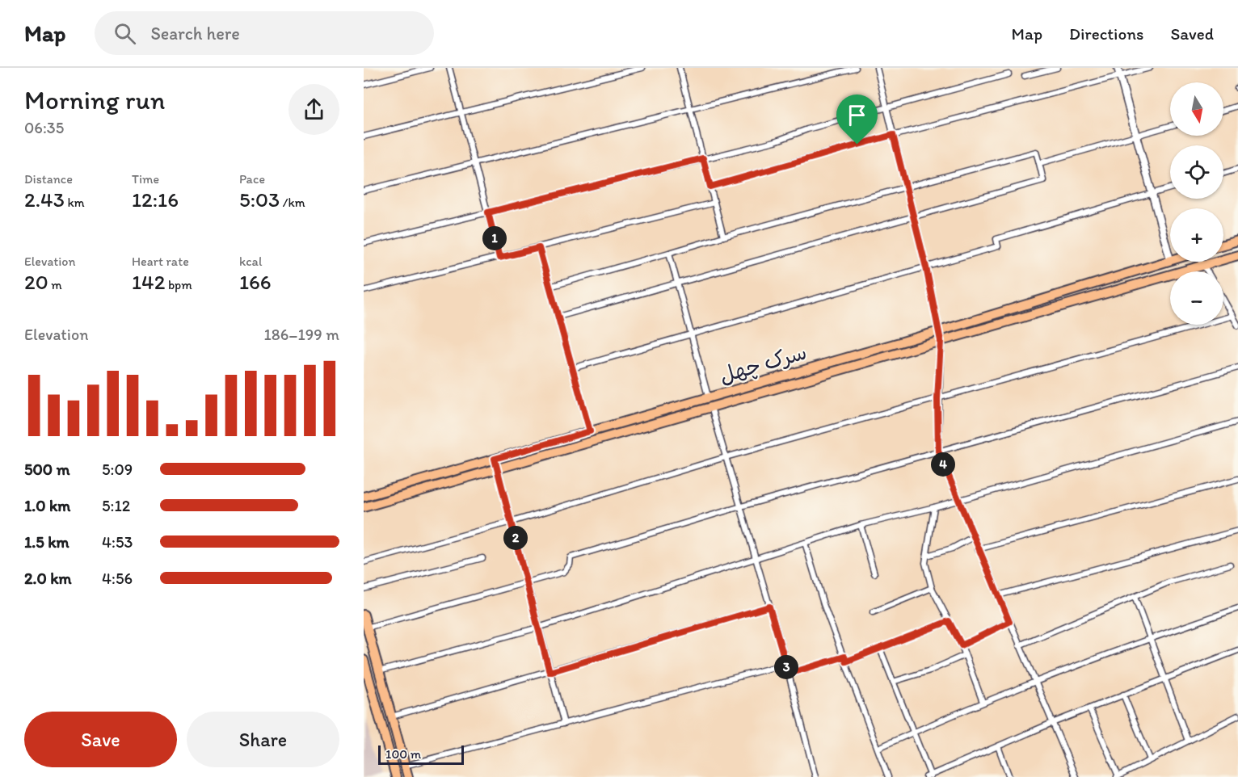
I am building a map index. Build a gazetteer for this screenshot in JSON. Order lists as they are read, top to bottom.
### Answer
{
  "streets": {
    "main road": ["سرک چهل"]
  },
  "scale_bar": "100 m",
  "north": "bottom",
  "page": {
    "header": "Map",
    "search": "Search here",
    "nav": ["Map", "Directions", "Saved"],
    "heading": ["Morning run", "06:35"],
    "map_buttons": ["+", "−"],
    "stats": [
      ["Distance", "2.43 km"],
      ["Time", "12:16"],
      ["Pace", "5:03 /km"],
      ["Elevation", "20 m"],
      ["Heart rate", "142 bpm"],
      ["kcal", "166"]
    ],
    "pins": [
      "1",
      "4",
      "2",
      "3"
    ],
    "chart": ["Elevation", "186–199 m"],
    "list": [
      {
        "name": "500 m",
        "note": "5:09"
      },
      {
        "name": "1.0 km",
        "note": "5:12"
      },
      {
        "name": "1.5 km",
        "note": "4:53"
      },
      {
        "name": "2.0 km",
        "note": "4:56"
      }
    ],
    "buttons": ["Save", "Share"],
    "scale": "100 m"
  }
}
